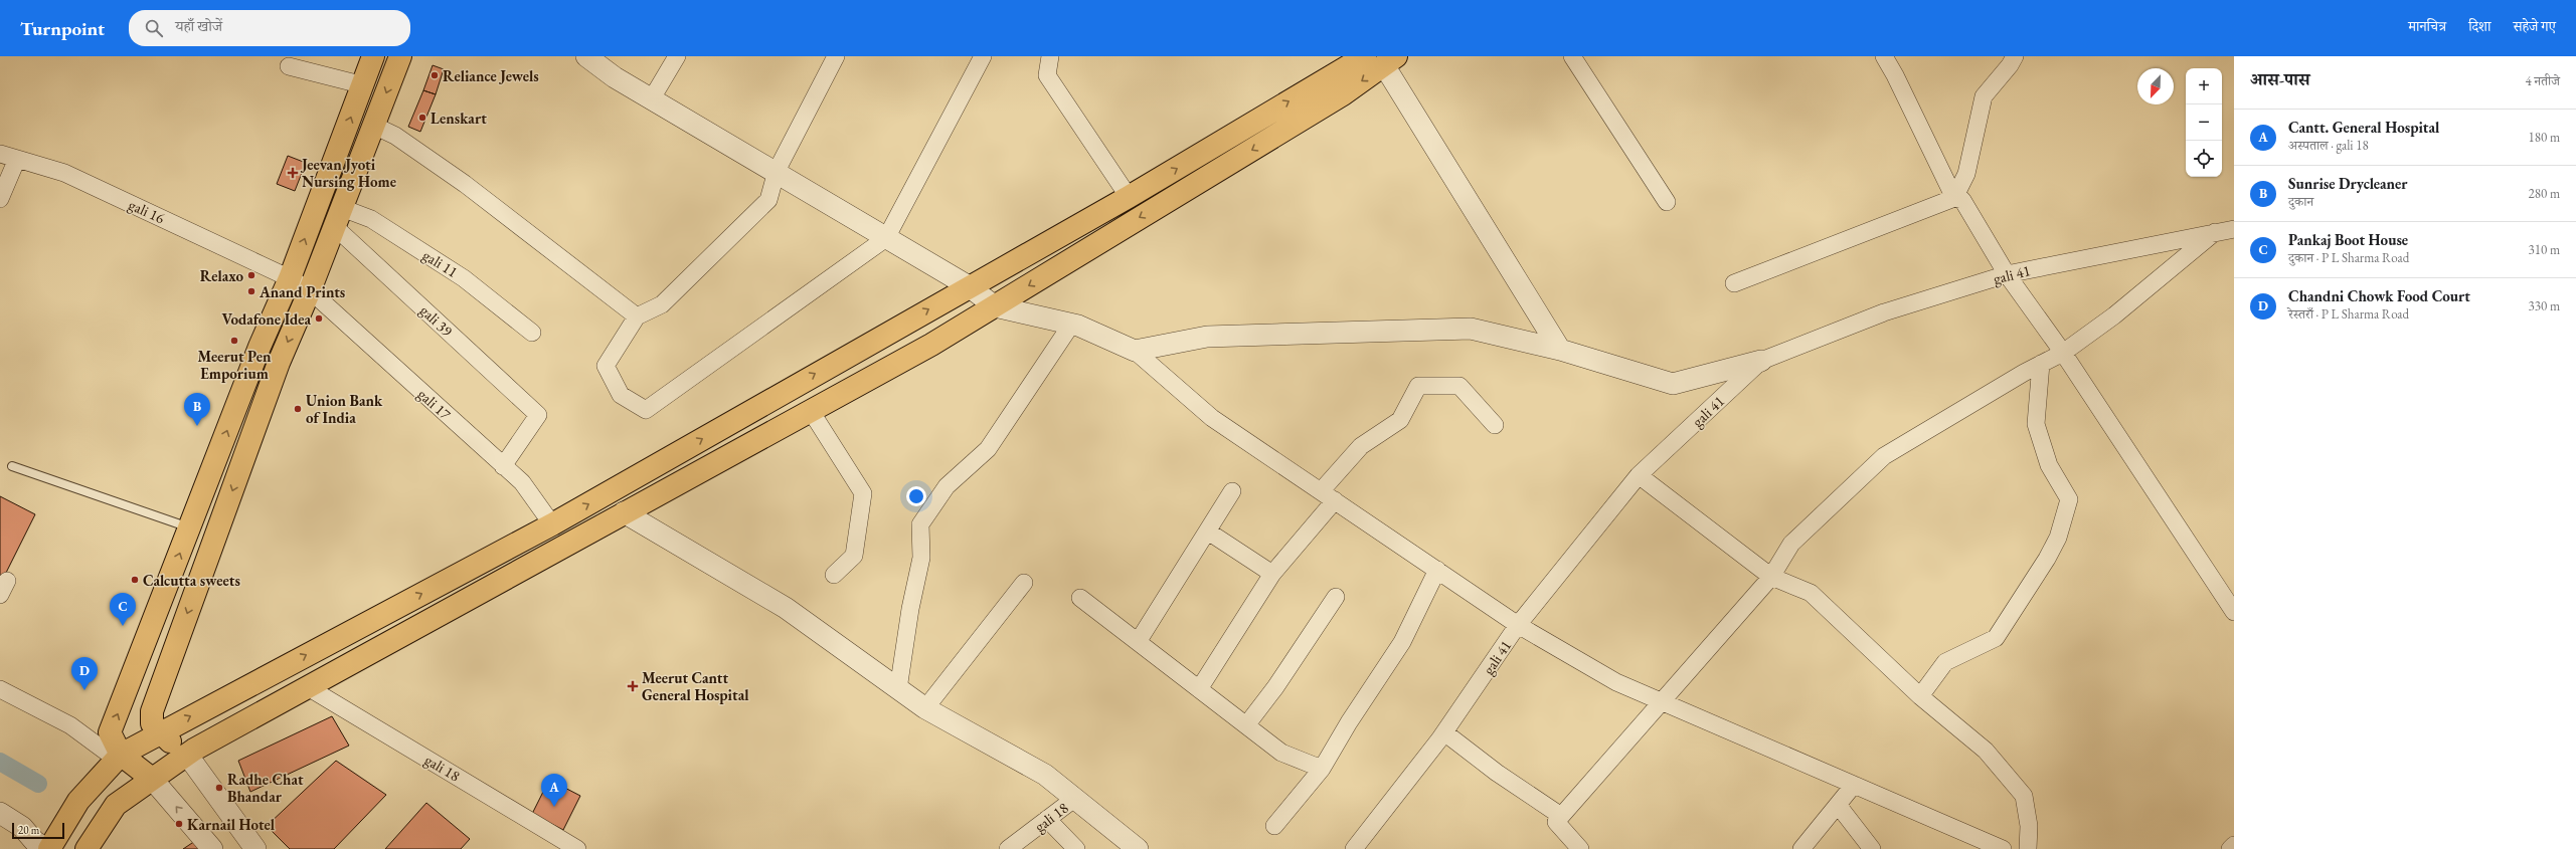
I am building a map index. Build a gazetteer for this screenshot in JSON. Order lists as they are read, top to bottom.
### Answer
{
  "streets": {
    "street": [
      "gali 16",
      "gali 11",
      "gali 41",
      "gali 39",
      "gali 17",
      "gali 18"
    ]
  },
  "crossings": [
    ["gali 16", "gali 17"],
    ["gali 11", "gali 39"],
    ["gali 39", "gali 17"]
  ],
  "places": {
    "other": [
      "Reliance Jewels",
      "Lenskart",
      "Relaxo",
      "Anand Prints",
      "Vodafone Idea",
      "Meerut Pen Emporium",
      "Union Bank of India",
      "Calcutta sweets",
      "Radhe Chat Bhandar",
      "Karnail Hotel"
    ],
    "health": ["Jeevan Jyoti Nursing Home", "Meerut Cantt General Hospital"]
  },
  "scale_bar": "20 m",
  "north": "bottom left",
  "page": {
    "header": "Turnpoint",
    "search": "यहाँ खोजें",
    "nav": ["मानचित्र", "दिशा", "सहेजे गए"],
    "heading": ["आस-पास", "4 नतीजे"],
    "map_buttons": ["+", "−"],
    "list": [
      {
        "mark": "A",
        "name": "Cantt. General Hospital",
        "note": "अस्पताल · gali 18",
        "value": "180 m"
      },
      {
        "mark": "B",
        "name": "Sunrise Drycleaner",
        "note": "दुकान",
        "value": "280 m"
      },
      {
        "mark": "C",
        "name": "Pankaj Boot House",
        "note": "दुकान · P L Sharma Road",
        "value": "310 m"
      },
      {
        "mark": "D",
        "name": "Chandni Chowk Food Court",
        "note": "रेस्तराँ · P L Sharma Road",
        "value": "330 m"
      }
    ],
    "pins": [
      "B",
      "C",
      "D",
      "A"
    ],
    "scale": "20 m"
  }
}
